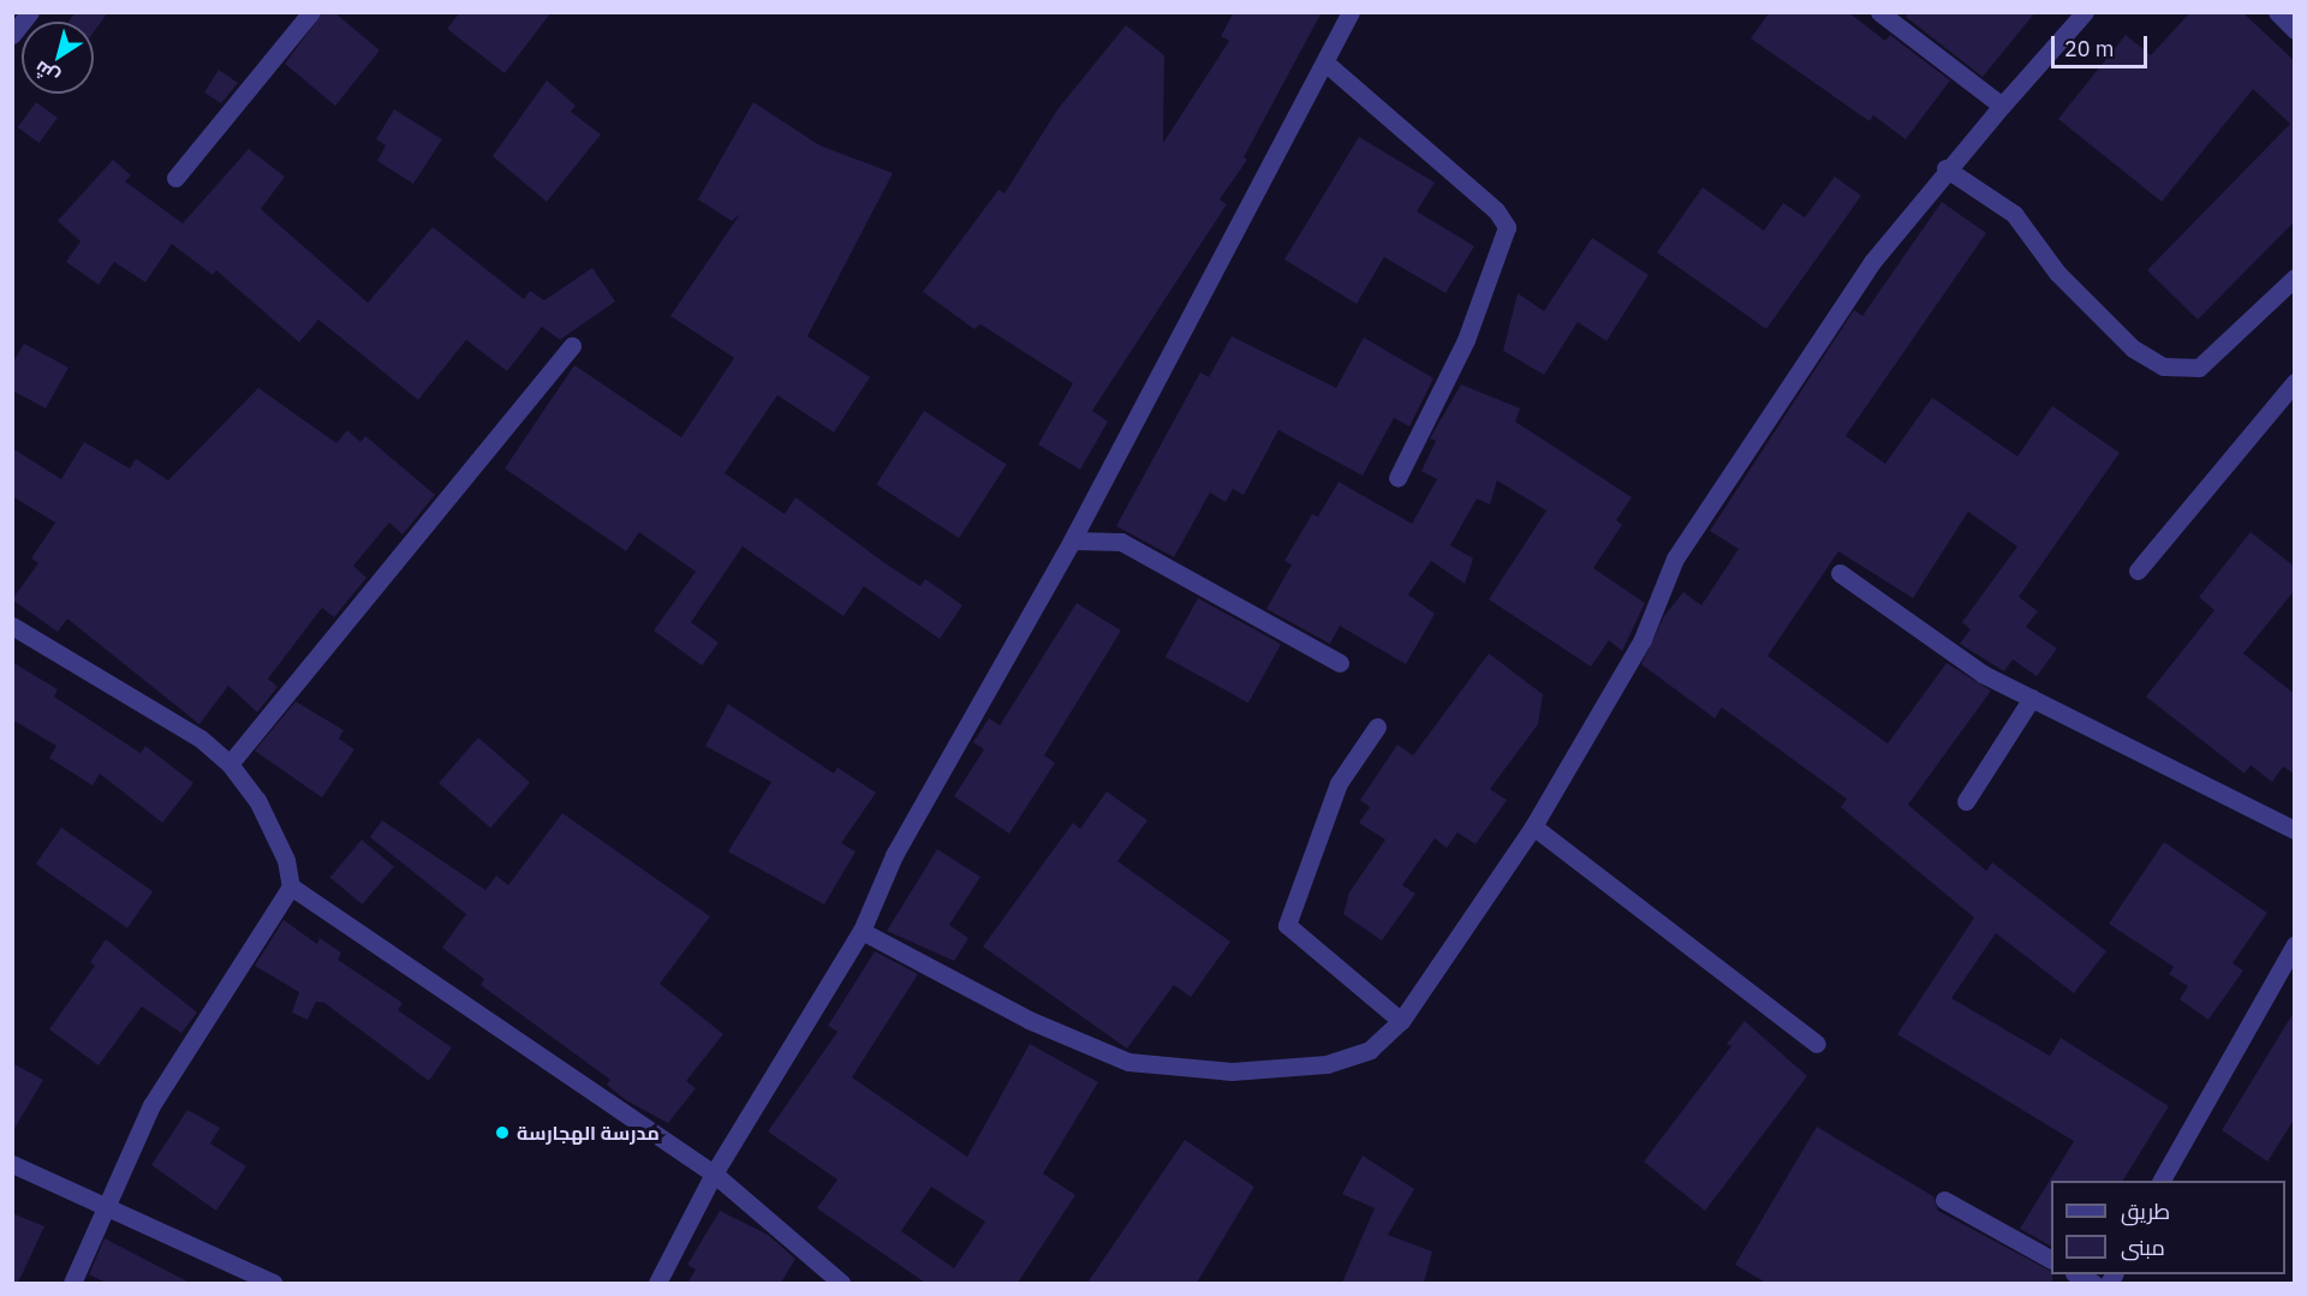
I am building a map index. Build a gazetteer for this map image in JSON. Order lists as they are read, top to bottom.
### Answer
{
  "places": ["مدرسة الهجارسة"],
  "legend": ["طريق", "مبنى"],
  "scale_bar": "20 m",
  "north": "bottom left"
}
